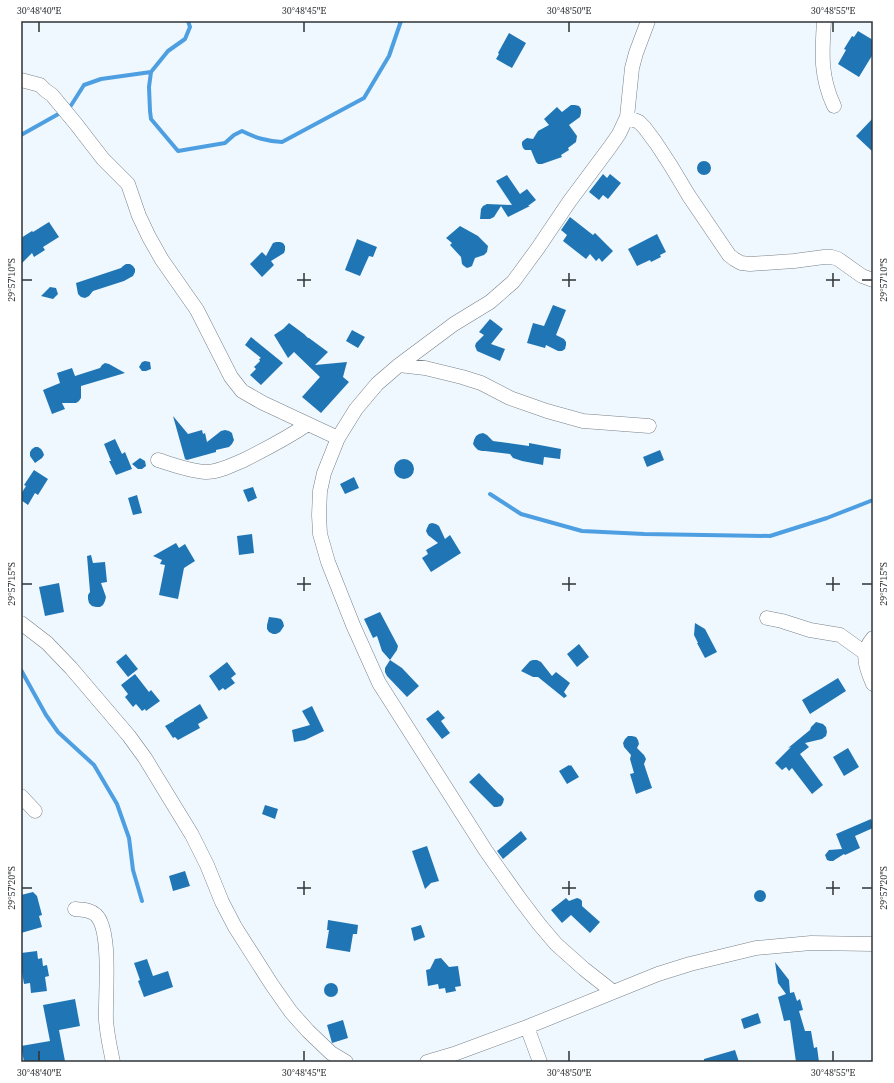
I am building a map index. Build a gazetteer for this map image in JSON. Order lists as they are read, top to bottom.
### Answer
{
  "coordinates": [
    "30°48'40\"E",
    "30°48'45\"E",
    "30°48'50\"E",
    "30°48'55\"E",
    "29°57'10\"S",
    "29°57'15\"S",
    "29°57'20\"S"
  ]
}
